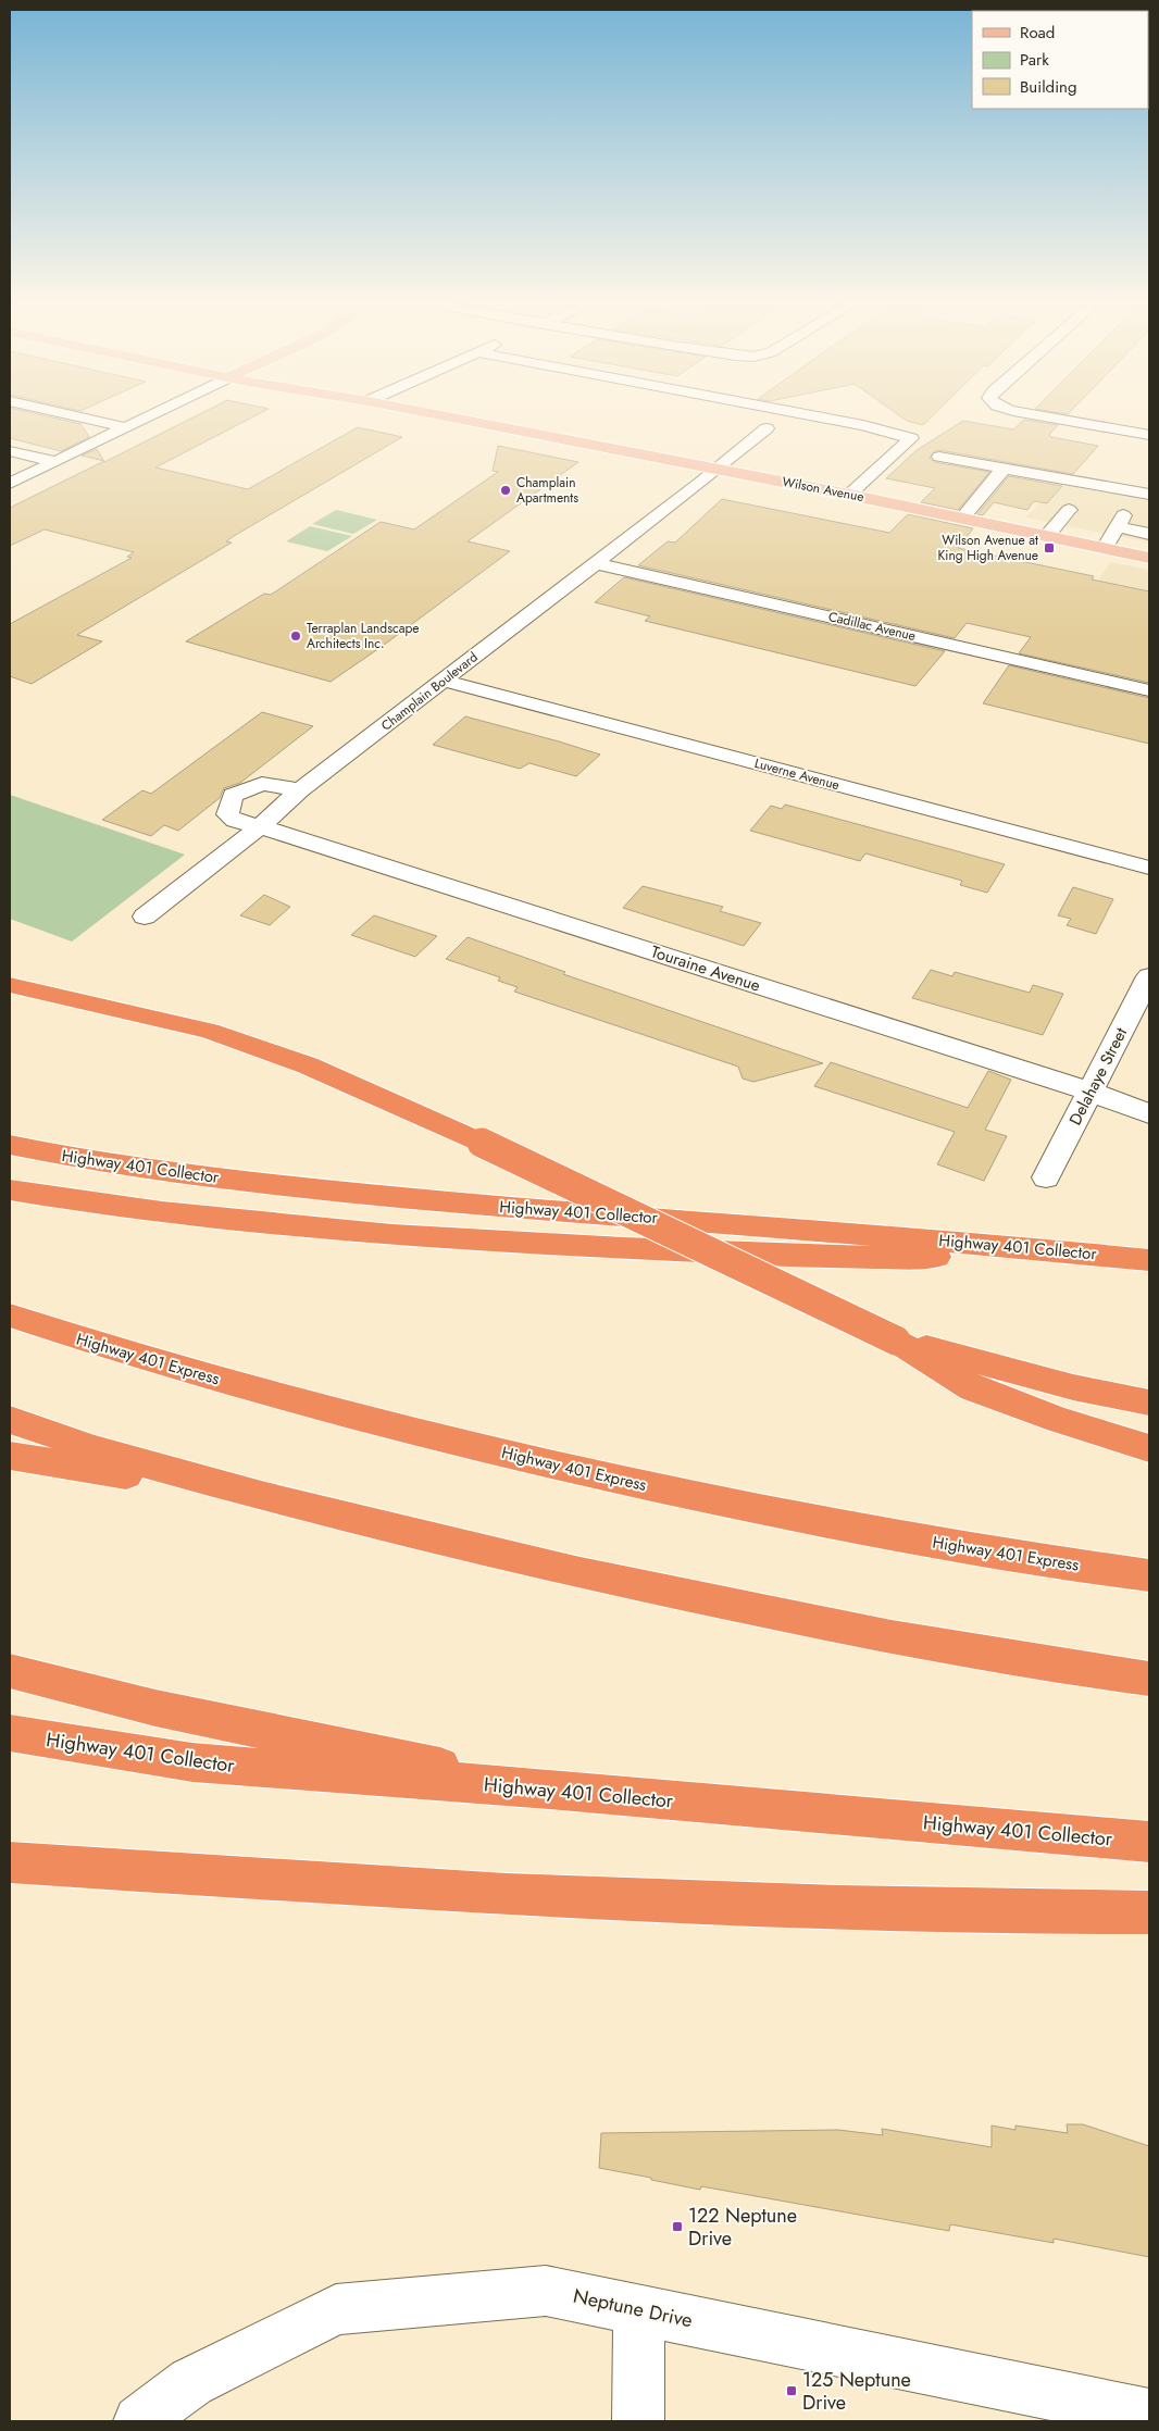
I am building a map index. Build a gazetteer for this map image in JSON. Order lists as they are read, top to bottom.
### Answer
{
  "streets": {
    "highway": ["Highway 401 Collector", "Highway 401 Express"],
    "main road": ["Wilson Avenue"],
    "street": [
      "Cadillac Avenue",
      "Champlain Boulevard",
      "Luverne Avenue",
      "Touraine Avenue",
      "Delahaye Street",
      "Neptune Drive"
    ]
  },
  "crossings": [
    ["Wilson Avenue", "Champlain Boulevard"],
    ["Cadillac Avenue", "Champlain Boulevard"],
    ["Champlain Boulevard", "Luverne Avenue"],
    ["Champlain Boulevard", "Touraine Avenue"],
    ["Touraine Avenue", "Delahaye Street"]
  ],
  "places": {
    "other": ["Champlain Apartments", "Terraplan Landscape Architects Inc."],
    "transit": ["Wilson Avenue at King High Avenue", "122 Neptune Drive", "125 Neptune Drive"]
  },
  "legend": ["Road", "Park", "Building"]
}
